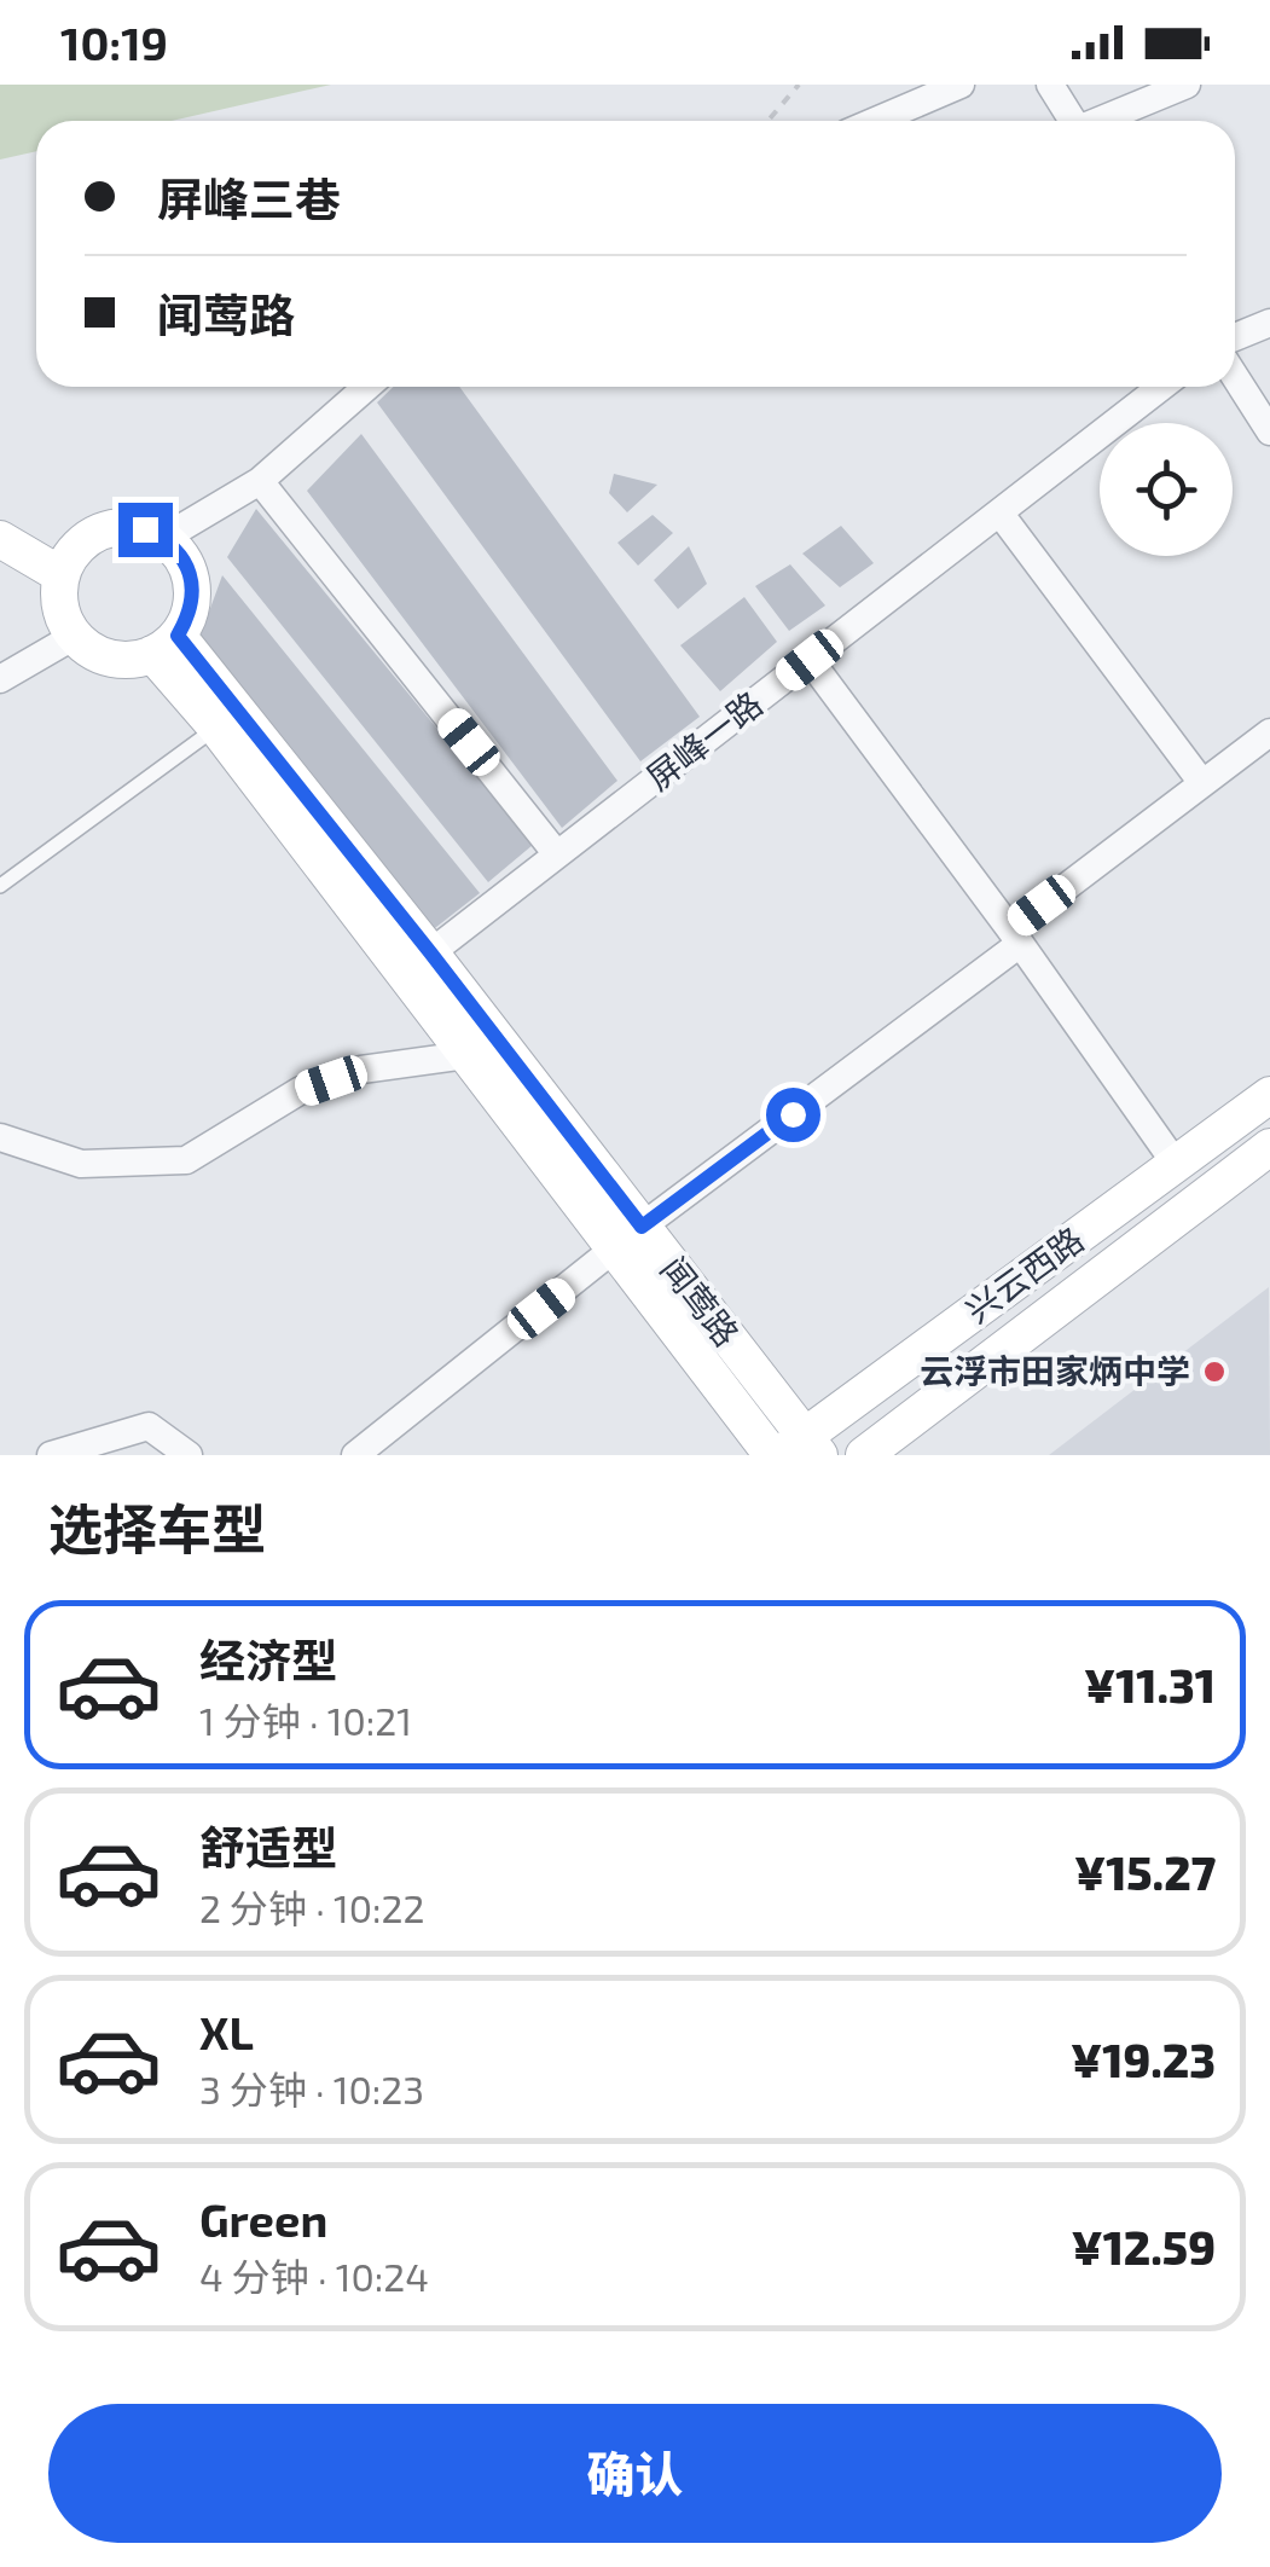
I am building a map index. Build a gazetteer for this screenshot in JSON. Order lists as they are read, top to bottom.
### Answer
{
  "streets": {
    "main road": ["兴云西路", "闻莺路"],
    "street": ["屏峰一路"]
  },
  "crossings": [
    ["屏峰一路", "闻莺路"],
    ["兴云西路", "闻莺路"]
  ],
  "places": ["云浮市田家炳中学"],
  "page": {
    "status": "10:19",
    "banner": ["屏峰三巷", "闻莺路"],
    "heading": "选择车型",
    "list": [
      {
        "name": "经济型",
        "note": "1 分钟 · 10:21",
        "value": "¥11.31"
      },
      {
        "name": "舒适型",
        "note": "2 分钟 · 10:22",
        "value": "¥15.27"
      },
      {
        "name": "XL",
        "note": "3 分钟 · 10:23",
        "value": "¥19.23"
      },
      {
        "name": "Green",
        "note": "4 分钟 · 10:24",
        "value": "¥12.59"
      }
    ],
    "buttons": "确认"
  }
}
